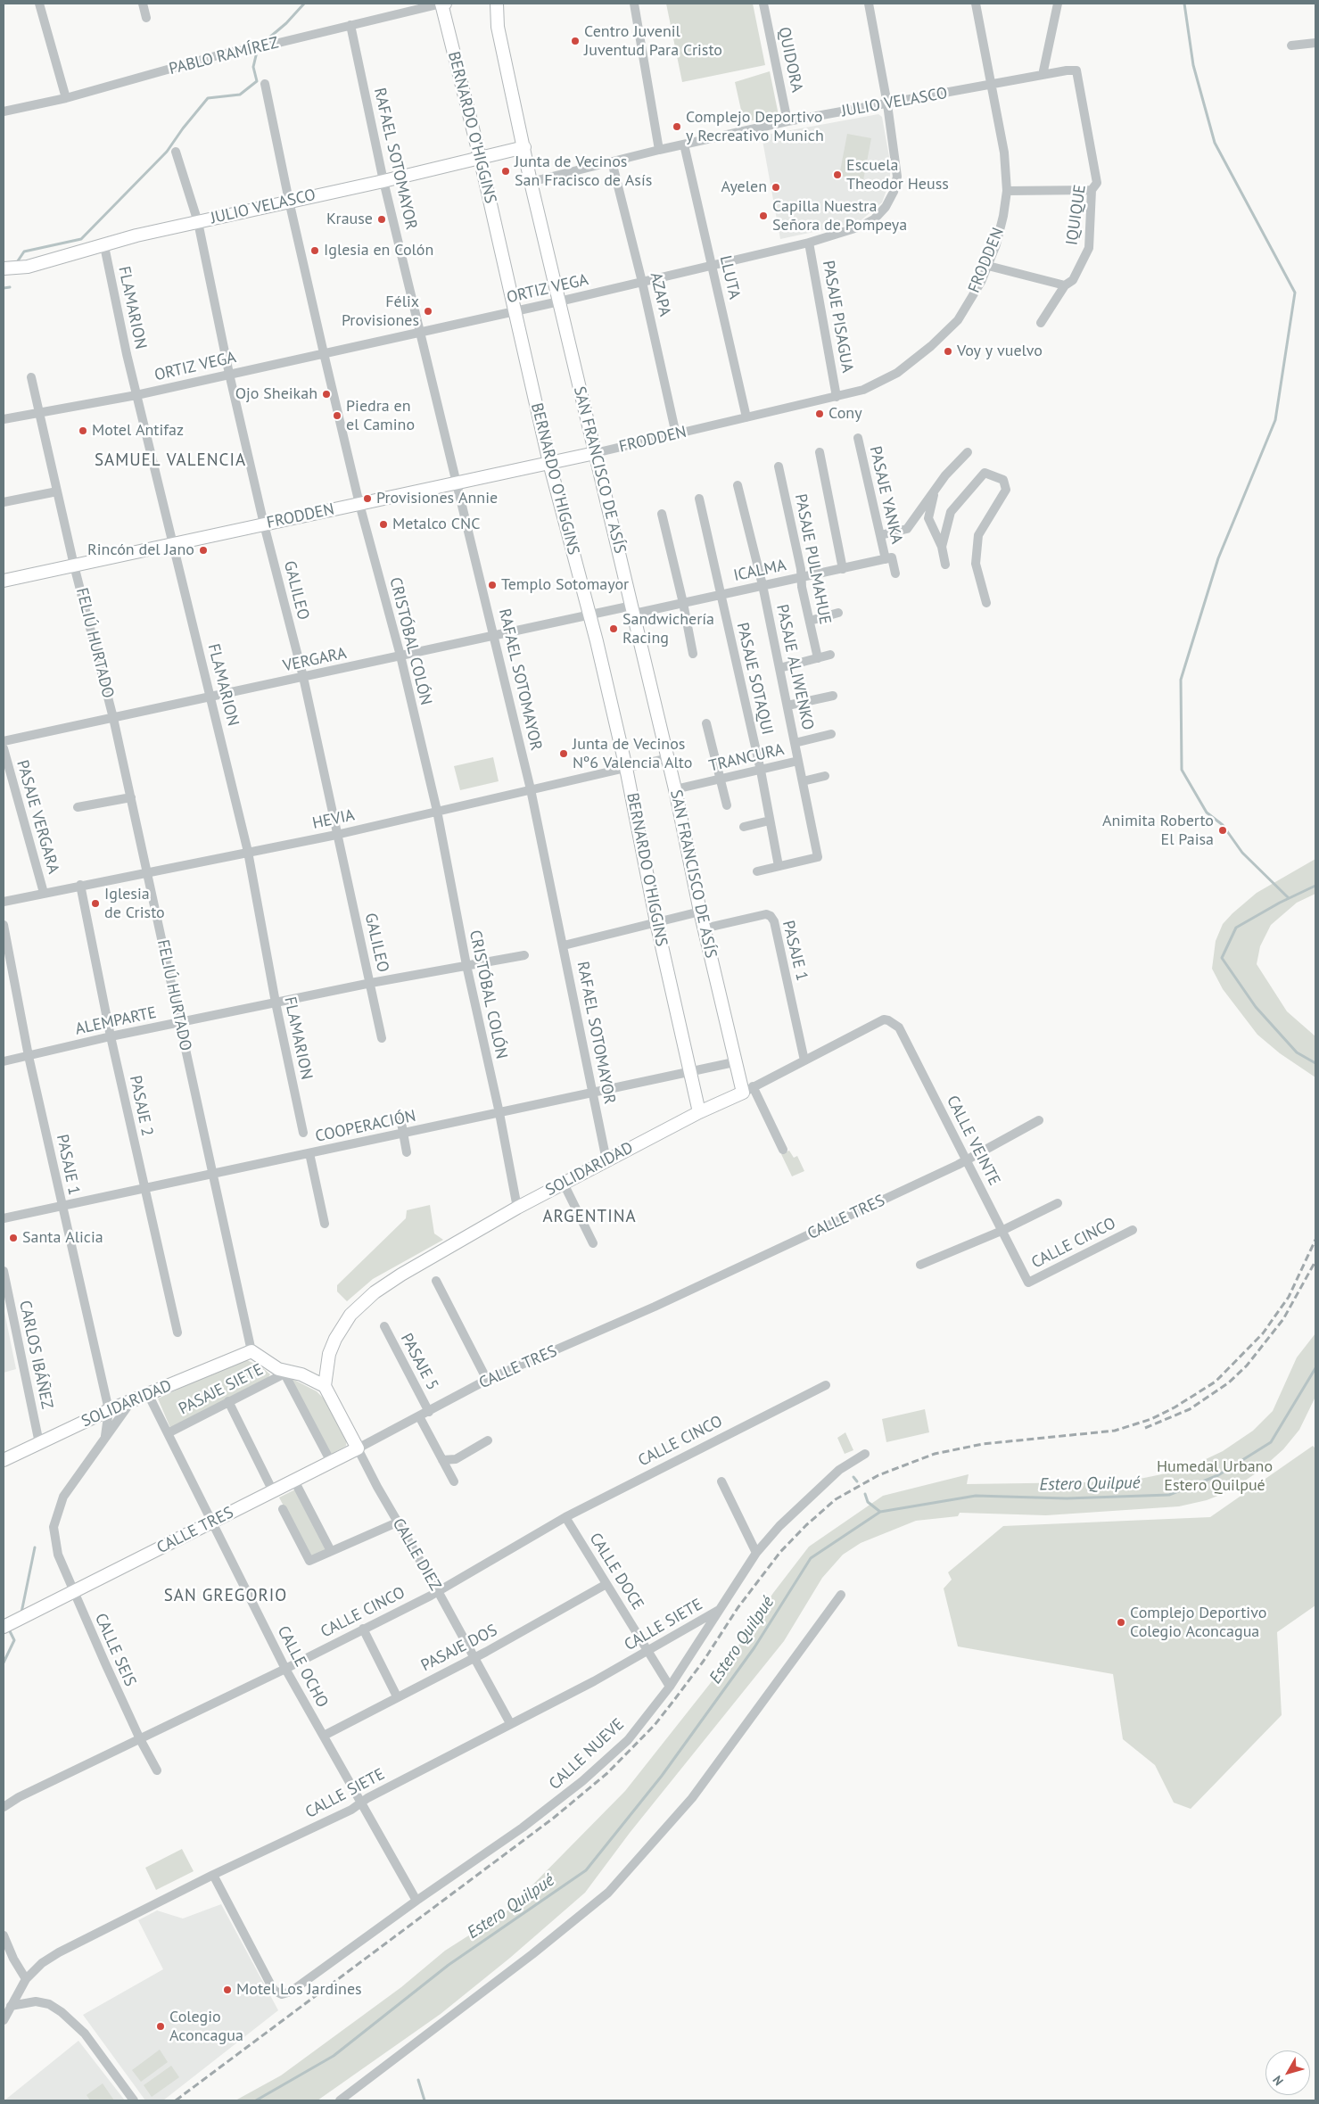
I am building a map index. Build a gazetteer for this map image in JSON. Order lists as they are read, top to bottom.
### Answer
{
  "streets": {
    "main road": [
      "JULIO VELASCO",
      "BERNARDO O'HIGGINS",
      "FRODDEN",
      "SAN FRANCISCO DE ASÍS",
      "SOLIDARIDAD",
      "CALLE TRES",
      "CALLE DIEZ"
    ],
    "street": [
      "PABLO RAMÍREZ",
      "QUIDORA",
      "RAFAEL SOTOMAYOR",
      "IQUIQUE",
      "LLUTA",
      "ORTIZ VEGA",
      "AZAPA",
      "FLAMARION",
      "PASAJE PISAGUA",
      "PASAJE YANKA",
      "PASAJE PULMAHUE",
      "ICALMA",
      "GALILEO",
      "CRISTÓBAL COLÓN",
      "FELIÚ HURTADO",
      "VERGARA",
      "PASAJE ALIWENKO",
      "PASAJE SOTAQUI",
      "TRANCURA",
      "PASAJE VERGARA",
      "HEVIA",
      "PASAJE 1",
      "ALEMPARTE",
      "PASAJE 2",
      "COOPERACIÓN",
      "CALLE VEINTE",
      "CALLE CINCO",
      "CARLOS IBÁÑEZ",
      "PASAJE 5",
      "PASAJE SIETE",
      "CALLE DOCE",
      "CALLE SIETE",
      "PASAJE DOS",
      "CALLE SEIS",
      "CALLE OCHO",
      "CALLE NUEVE"
    ]
  },
  "crossings": [
    ["PABLO RAMÍREZ", "BERNARDO O'HIGGINS"],
    ["PABLO RAMÍREZ", "RAFAEL SOTOMAYOR"],
    ["QUIDORA", "JULIO VELASCO"],
    ["JULIO VELASCO", "BERNARDO O'HIGGINS"],
    ["JULIO VELASCO", "RAFAEL SOTOMAYOR"],
    ["JULIO VELASCO", "IQUIQUE"],
    ["JULIO VELASCO", "FRODDEN"],
    ["JULIO VELASCO", "LLUTA"],
    ["JULIO VELASCO", "ORTIZ VEGA"],
    ["JULIO VELASCO", "AZAPA"],
    ["JULIO VELASCO", "FLAMARION"],
    ["JULIO VELASCO", "SAN FRANCISCO DE ASÍS"],
    ["JULIO VELASCO", "GALILEO"],
    ["JULIO VELASCO", "CRISTÓBAL COLÓN"],
    ["BERNARDO O'HIGGINS", "FRODDEN"],
    ["BERNARDO O'HIGGINS", "ORTIZ VEGA"],
    ["BERNARDO O'HIGGINS", "VERGARA"],
    ["BERNARDO O'HIGGINS", "HEVIA"],
    ["BERNARDO O'HIGGINS", "COOPERACIÓN"],
    ["BERNARDO O'HIGGINS", "SOLIDARIDAD"],
    ["RAFAEL SOTOMAYOR", "FRODDEN"],
    ["RAFAEL SOTOMAYOR", "ORTIZ VEGA"],
    ["RAFAEL SOTOMAYOR", "VERGARA"],
    ["RAFAEL SOTOMAYOR", "HEVIA"],
    ["RAFAEL SOTOMAYOR", "COOPERACIÓN"],
    ["RAFAEL SOTOMAYOR", "SOLIDARIDAD"],
    ["FRODDEN", "LLUTA"],
    ["FRODDEN", "AZAPA"],
    ["FRODDEN", "FLAMARION"],
    ["FRODDEN", "PASAJE PISAGUA"],
    ["FRODDEN", "SAN FRANCISCO DE ASÍS"],
    ["FRODDEN", "GALILEO"],
    ["FRODDEN", "CRISTÓBAL COLÓN"],
    ["FRODDEN", "FELIÚ HURTADO"],
    ["LLUTA", "ORTIZ VEGA"],
    ["ORTIZ VEGA", "AZAPA"],
    ["ORTIZ VEGA", "FLAMARION"],
    ["ORTIZ VEGA", "PASAJE PISAGUA"],
    ["ORTIZ VEGA", "SAN FRANCISCO DE ASÍS"],
    ["ORTIZ VEGA", "GALILEO"],
    ["ORTIZ VEGA", "CRISTÓBAL COLÓN"],
    ["ORTIZ VEGA", "FELIÚ HURTADO"],
    ["FLAMARION", "VERGARA"],
    ["FLAMARION", "HEVIA"],
    ["FLAMARION", "ALEMPARTE"],
    ["SAN FRANCISCO DE ASÍS", "ICALMA"],
    ["SAN FRANCISCO DE ASÍS", "VERGARA"],
    ["SAN FRANCISCO DE ASÍS", "TRANCURA"],
    ["SAN FRANCISCO DE ASÍS", "HEVIA"],
    ["SAN FRANCISCO DE ASÍS", "PASAJE 1"],
    ["SAN FRANCISCO DE ASÍS", "COOPERACIÓN"],
    ["SAN FRANCISCO DE ASÍS", "SOLIDARIDAD"],
    ["PASAJE YANKA", "ICALMA"],
    ["PASAJE PULMAHUE", "ICALMA"],
    ["ICALMA", "VERGARA"],
    ["ICALMA", "PASAJE ALIWENKO"],
    ["ICALMA", "PASAJE SOTAQUI"],
    ["GALILEO", "VERGARA"],
    ["GALILEO", "HEVIA"],
    ["GALILEO", "ALEMPARTE"],
    ["CRISTÓBAL COLÓN", "VERGARA"],
    ["CRISTÓBAL COLÓN", "HEVIA"],
    ["CRISTÓBAL COLÓN", "ALEMPARTE"],
    ["CRISTÓBAL COLÓN", "COOPERACIÓN"],
    ["CRISTÓBAL COLÓN", "SOLIDARIDAD"],
    ["FELIÚ HURTADO", "VERGARA"],
    ["FELIÚ HURTADO", "HEVIA"],
    ["FELIÚ HURTADO", "ALEMPARTE"],
    ["FELIÚ HURTADO", "COOPERACIÓN"],
    ["FELIÚ HURTADO", "SOLIDARIDAD"],
    ["PASAJE ALIWENKO", "PASAJE SOTAQUI"],
    ["PASAJE ALIWENKO", "TRANCURA"],
    ["PASAJE SOTAQUI", "TRANCURA"],
    ["PASAJE VERGARA", "HEVIA"],
    ["HEVIA", "PASAJE 2"],
    ["PASAJE 1", "ALEMPARTE"],
    ["PASAJE 1", "COOPERACIÓN"],
    ["PASAJE 1", "SOLIDARIDAD"],
    ["ALEMPARTE", "PASAJE 2"],
    ["PASAJE 2", "COOPERACIÓN"],
    ["CALLE VEINTE", "SOLIDARIDAD"],
    ["CALLE VEINTE", "CALLE TRES"],
    ["CALLE VEINTE", "CALLE CINCO"],
    ["SOLIDARIDAD", "CARLOS IBÁÑEZ"],
    ["SOLIDARIDAD", "CALLE DIEZ"],
    ["SOLIDARIDAD", "CALLE SEIS"],
    ["SOLIDARIDAD", "CALLE OCHO"],
    ["CALLE TRES", "PASAJE 5"],
    ["CALLE TRES", "CALLE DIEZ"],
    ["CALLE TRES", "CALLE SEIS"],
    ["CALLE TRES", "CALLE OCHO"],
    ["CALLE CINCO", "CALLE DIEZ"],
    ["CALLE CINCO", "CALLE DOCE"],
    ["CALLE CINCO", "CALLE SEIS"],
    ["CALLE CINCO", "CALLE OCHO"],
    ["PASAJE SIETE", "CALLE OCHO"],
    ["CALLE DIEZ", "CALLE SIETE"],
    ["CALLE DIEZ", "PASAJE DOS"],
    ["CALLE DOCE", "CALLE SIETE"],
    ["CALLE DOCE", "PASAJE DOS"],
    ["CALLE DOCE", "CALLE NUEVE"],
    ["CALLE SIETE", "CALLE OCHO"],
    ["CALLE SIETE", "CALLE NUEVE"],
    ["PASAJE DOS", "CALLE OCHO"],
    ["CALLE OCHO", "CALLE NUEVE"]
  ],
  "districts": ["SAMUEL VALENCIA", "ARGENTINA", "SAN GREGORIO"],
  "water": ["Estero Quilpué"],
  "parks": ["Humedal Urbano Estero Quilpué"],
  "places": [
    "Centro Juvenil Juventud Para Cristo",
    "Complejo Deportivo y Recreativo Munich",
    "Junta de Vecinos San Fracisco de Asís",
    "Escuela Theodor Heuss",
    "Ayelen",
    "Capilla Nuestra Señora de Pompeya",
    "Krause",
    "Iglesia en Colón",
    "Félix Provisiones",
    "Voy y vuelvo",
    "Ojo Sheikah",
    "Cony",
    "Piedra en el Camino",
    "Motel Antifaz",
    "Provisiones Annie",
    "Metalco CNC",
    "Rincón del Jano",
    "Templo Sotomayor",
    "Sandwichería Racing",
    "Junta de Vecinos Nº6 Valencia Alto",
    "Animita Roberto El Paisa",
    "Iglesia de Cristo",
    "Santa Alicia",
    "Complejo Deportivo Colegio Aconcagua",
    "Motel Los Jardines",
    "Colegio Aconcagua"
  ],
  "north": "bottom left"
}
